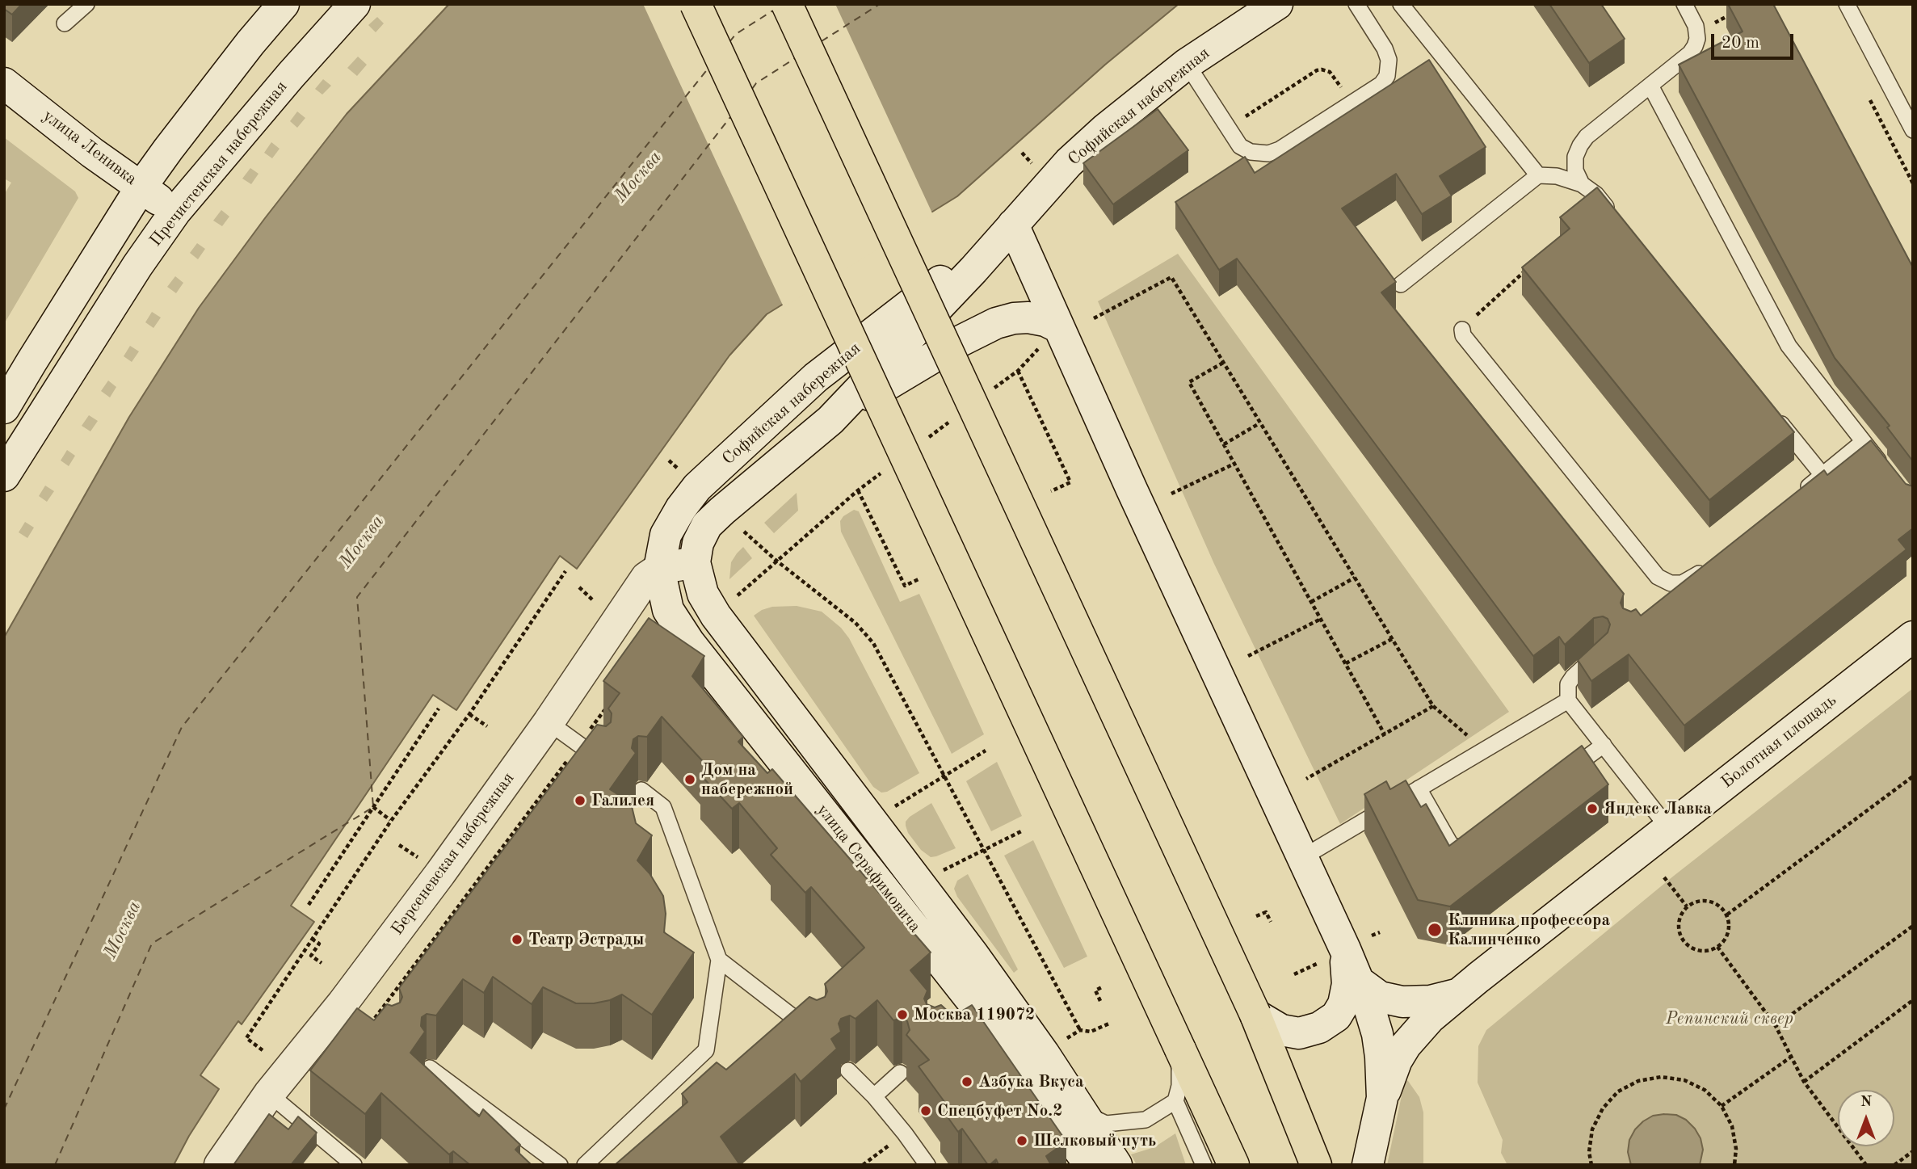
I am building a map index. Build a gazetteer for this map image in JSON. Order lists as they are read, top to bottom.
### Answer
{
  "streets": {
    "main road": [
      "Софийская набережная",
      "улица Ленивка",
      "Пречистенская набережная",
      "Болотная площадь",
      "Берсеневская набережная",
      "улица Серафимовича"
    ]
  },
  "crossings": [
    ["Софийская набережная", "Берсеневская набережная"],
    ["Софийская набережная", "улица Серафимовича"],
    ["улица Ленивка", "Пречистенская набережная"],
    ["Берсеневская набережная", "улица Серафимовича"]
  ],
  "water": ["Москва"],
  "parks": ["Репинский сквер"],
  "places": [
    "Дом на набережной",
    "Галилея",
    "Яндекс Лавка",
    "Клиника профессора Калинченко",
    "Театр Эстрады",
    "Москва 119072",
    "Азбука Вкуса",
    "Спецбуфет No.2",
    "Шелковый путь"
  ],
  "scale_bar": "20 m",
  "north": "top"
}
